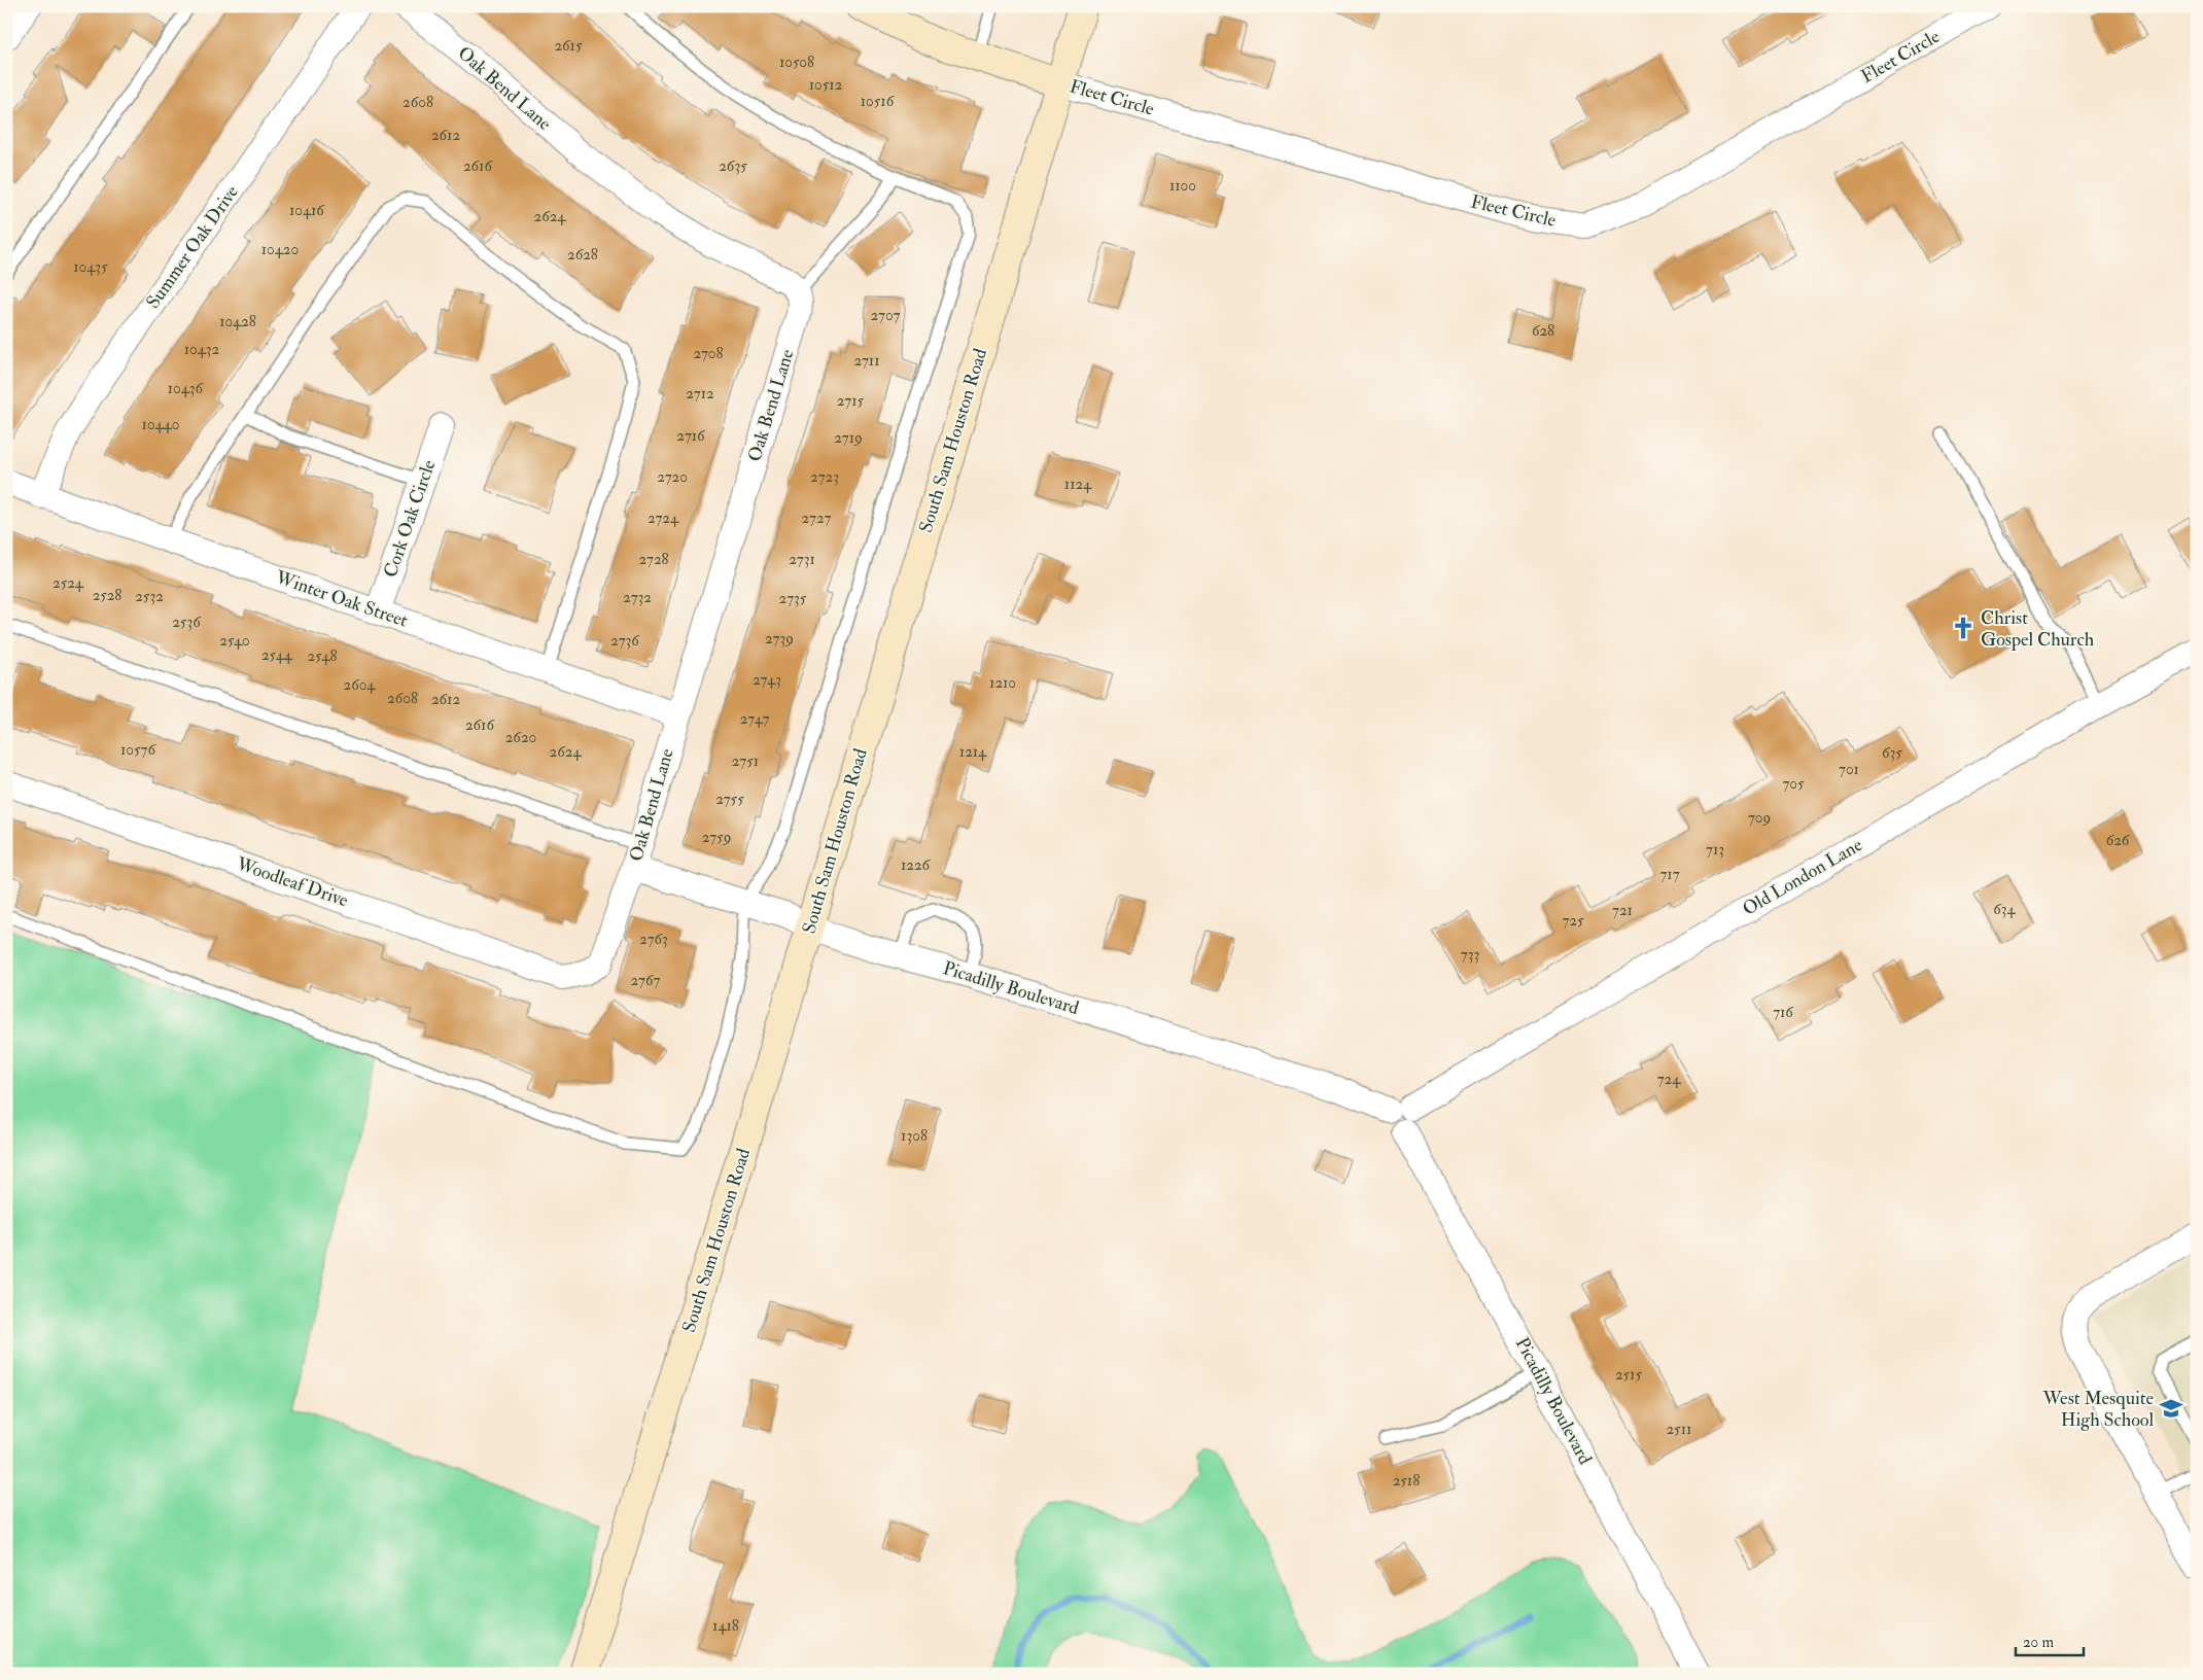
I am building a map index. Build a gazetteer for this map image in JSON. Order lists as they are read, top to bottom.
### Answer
{
  "streets": {
    "street": [
      "Fleet Circle",
      "Oak Bend Lane",
      "Summer Oak Drive",
      "South Sam Houston Road",
      "Cork Oak Circle",
      "Winter Oak Street",
      "Old London Lane",
      "Woodleaf Drive",
      "Picadilly Boulevard"
    ]
  },
  "crossings": [
    ["Fleet Circle", "South Sam Houston Road"],
    ["Oak Bend Lane", "Winter Oak Street"],
    ["Oak Bend Lane", "Woodleaf Drive"],
    ["Oak Bend Lane", "Picadilly Boulevard"],
    ["Summer Oak Drive", "Winter Oak Street"],
    ["South Sam Houston Road", "Picadilly Boulevard"],
    ["Cork Oak Circle", "Winter Oak Street"],
    ["Old London Lane", "Picadilly Boulevard"]
  ],
  "places": {
    "church": ["Christ Gospel Church"],
    "school or university": ["West Mesquite High School"]
  },
  "house_numbers": [
    "2615",
    "10508",
    "10512",
    "10516",
    "2608",
    "2612",
    "2616",
    "2635",
    "1100",
    "10416",
    "2624",
    "10420",
    "2628",
    "10435",
    "2707",
    "10428",
    "628",
    "10432",
    "2708",
    "2711",
    "10436",
    "2712",
    "2715",
    "10440",
    "2716",
    "2719",
    "2720",
    "2723",
    "1124",
    "2724",
    "2727",
    "2728",
    "2731",
    "2524",
    "2528",
    "2532",
    "2732",
    "2735",
    "2536",
    "2739",
    "2540",
    "2736",
    "2544",
    "2548",
    "2743",
    "1210",
    "2604",
    "2608",
    "2612",
    "2747",
    "2616",
    "2620",
    "10576",
    "2624",
    "1214",
    "635",
    "2751",
    "701",
    "705",
    "2755",
    "709",
    "2759",
    "626",
    "713",
    "1226",
    "717",
    "634",
    "721",
    "725",
    "2763",
    "733",
    "2767",
    "716",
    "724",
    "1308",
    "2515",
    "2511",
    "2518",
    "1418"
  ],
  "scale_bar": "20 m"
}
